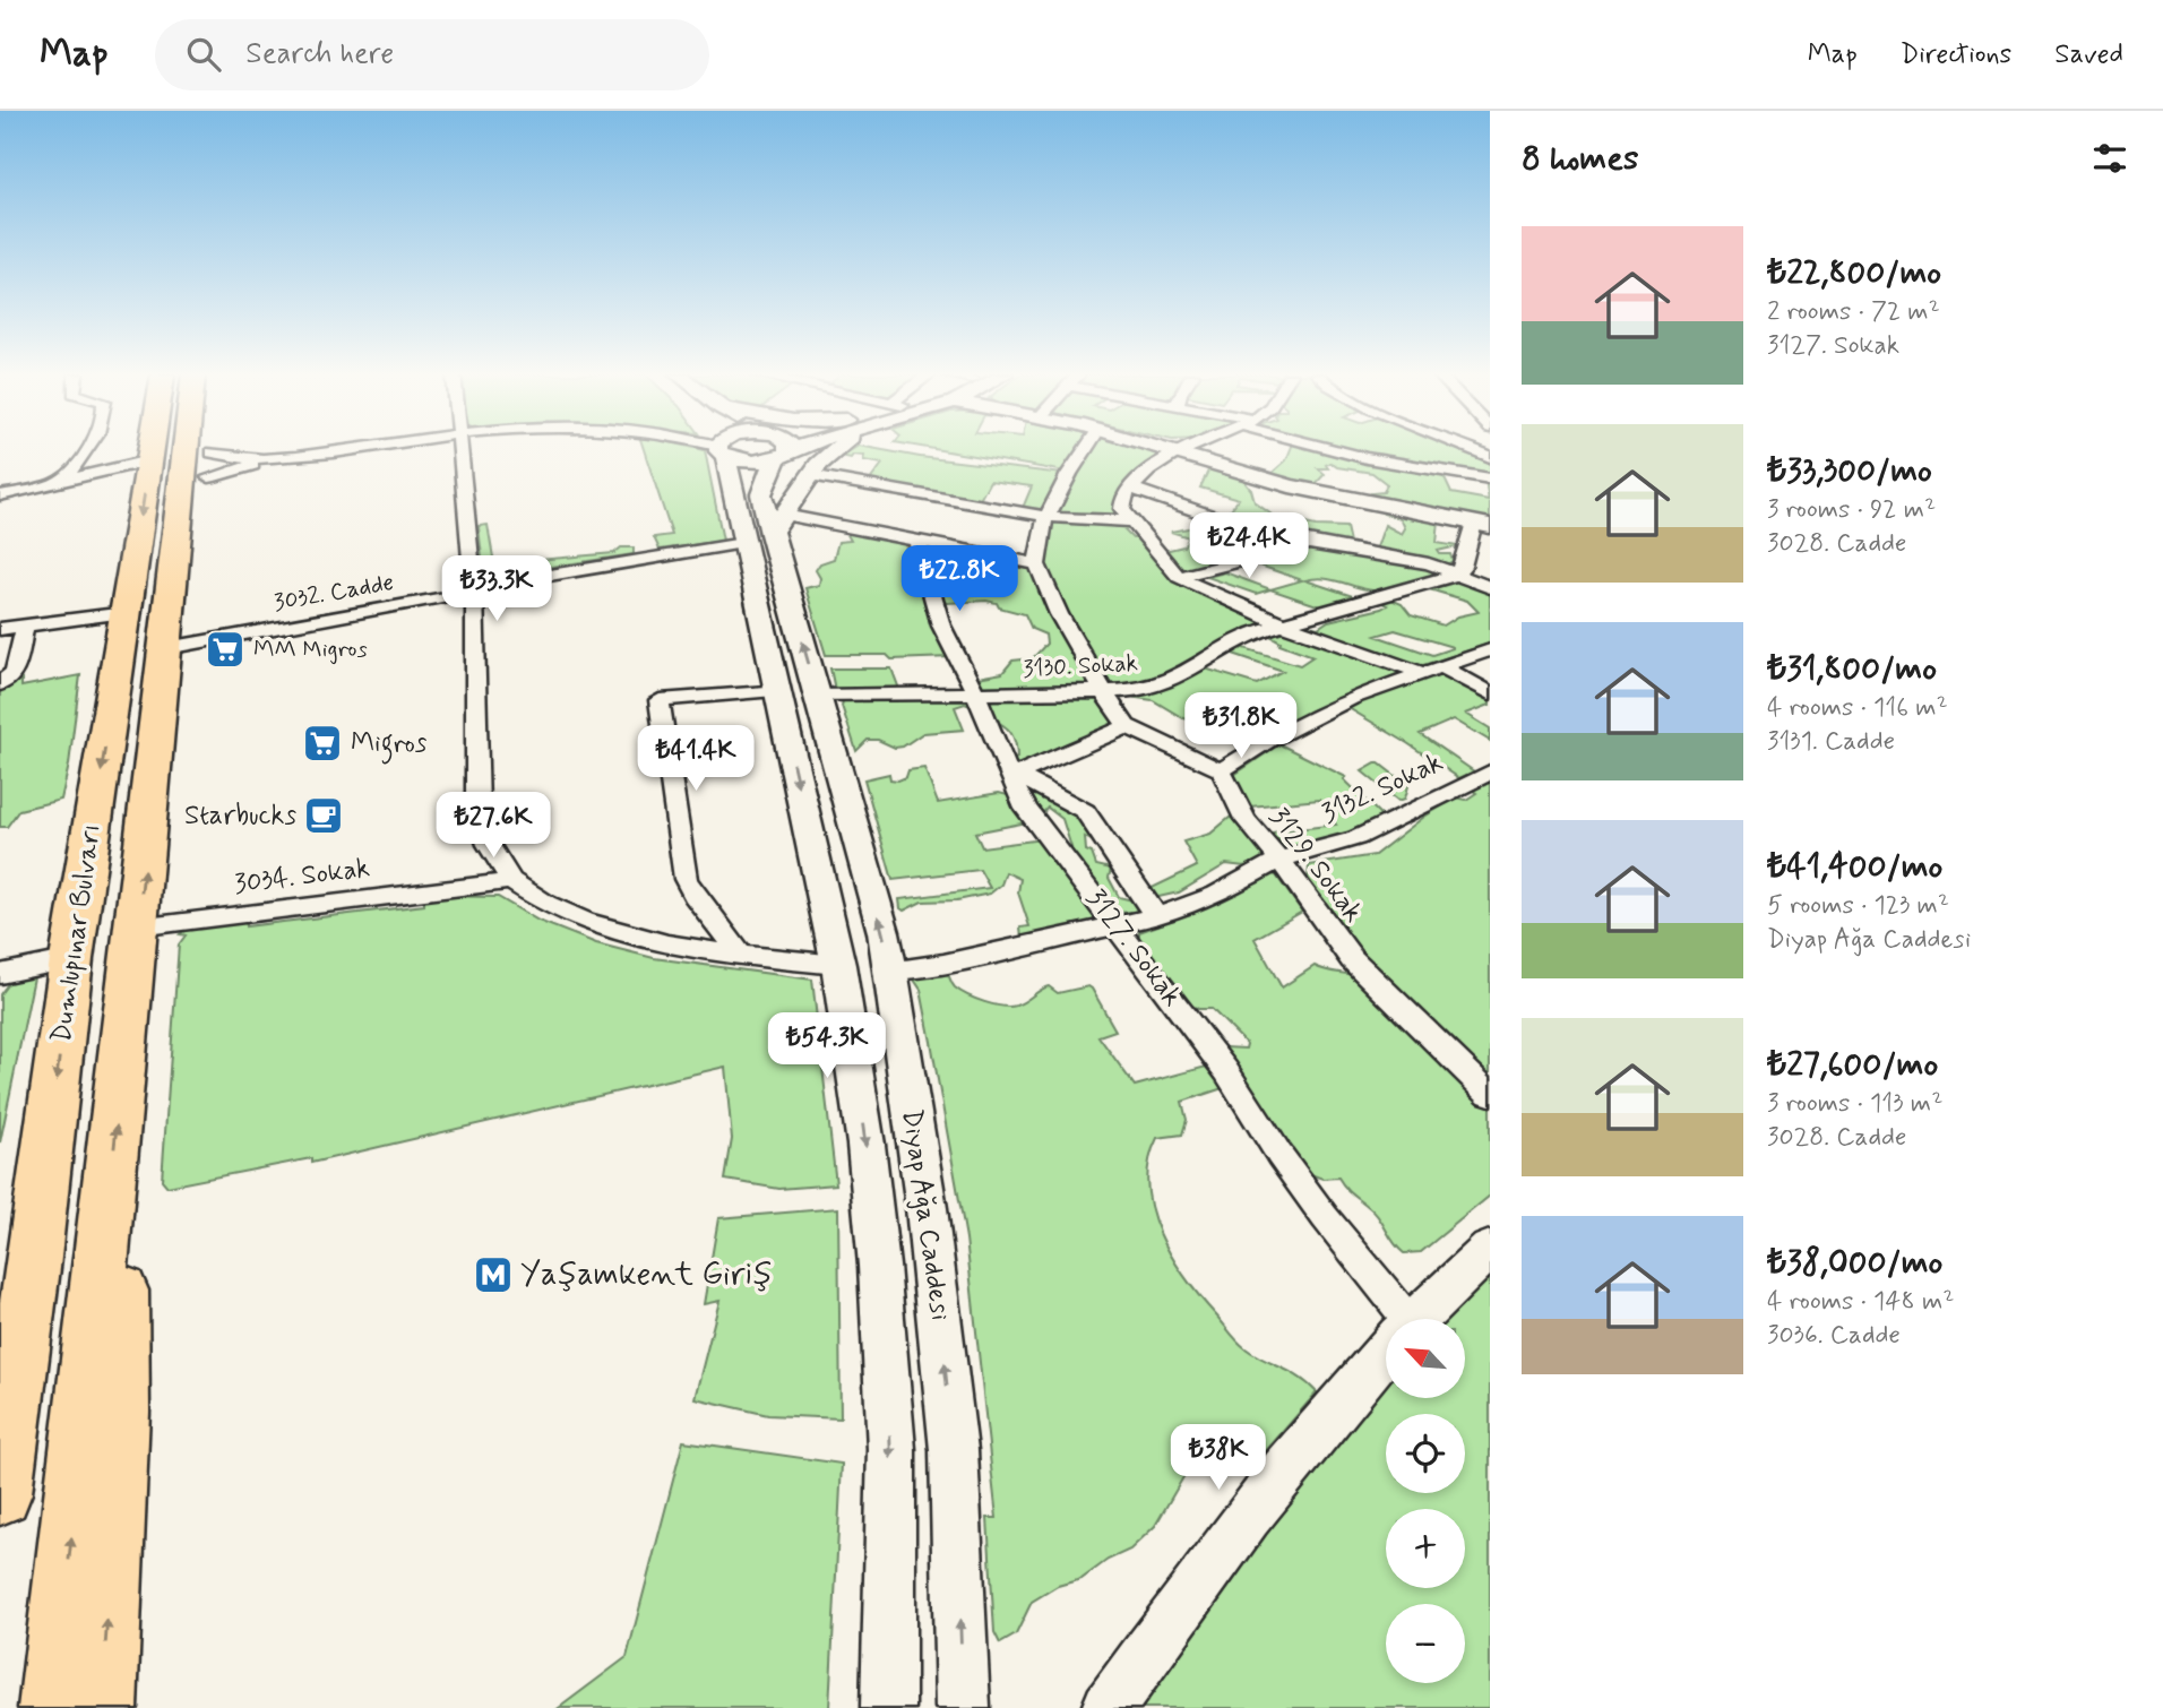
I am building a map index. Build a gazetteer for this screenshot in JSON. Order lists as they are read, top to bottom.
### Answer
{
  "streets": {
    "highway": ["Dumlupınar Bulvarı"],
    "main road": ["Diyap Ağa Caddesi"],
    "street": [
      "3032. Cadde",
      "3130. Sokak",
      "3132. Sokak",
      "3129. Sokak",
      "3034. Sokak",
      "3127. Sokak"
    ]
  },
  "crossings": [
    ["3032. Cadde", "Dumlupınar Bulvarı"],
    ["3032. Cadde", "Diyap Ağa Caddesi"],
    ["3130. Sokak", "3127. Sokak"],
    ["3130. Sokak", "Diyap Ağa Caddesi"],
    ["3132. Sokak", "3129. Sokak"],
    ["3132. Sokak", "3127. Sokak"],
    ["3132. Sokak", "Diyap Ağa Caddesi"],
    ["3034. Sokak", "Dumlupınar Bulvarı"]
  ],
  "places": {
    "supermarket": ["MM Migros", "Migros"],
    "cafe": ["Starbucks"],
    "metro station": ["Yaşamkent Giriş"]
  },
  "north": "top left",
  "page": {
    "header": "Map",
    "search": "Search here",
    "nav": ["Map", "Directions", "Saved"],
    "heading": "8 homes",
    "list": [
      {
        "name": "₺22,800/mo",
        "note": "2 rooms · 72 m² · 3127. Sokak"
      },
      {
        "name": "₺33,300/mo",
        "note": "3 rooms · 92 m² · 3028. Cadde"
      },
      {
        "name": "₺31,800/mo",
        "note": "4 rooms · 116 m² · 3131. Cadde"
      },
      {
        "name": "₺41,400/mo",
        "note": "5 rooms · 123 m² · Diyap Ağa Caddesi"
      },
      {
        "name": "₺27,600/mo",
        "note": "3 rooms · 113 m² · 3028. Cadde"
      },
      {
        "name": "₺38,000/mo",
        "note": "4 rooms · 148 m² · 3036. Cadde"
      }
    ],
    "price": [
      "₺24.4K",
      "₺22.8K",
      "₺33.3K",
      "₺31.8K",
      "₺41.4K",
      "₺27.6K",
      "₺54.3K",
      "₺38K"
    ],
    "map_buttons": ["+", "−"]
  }
}
